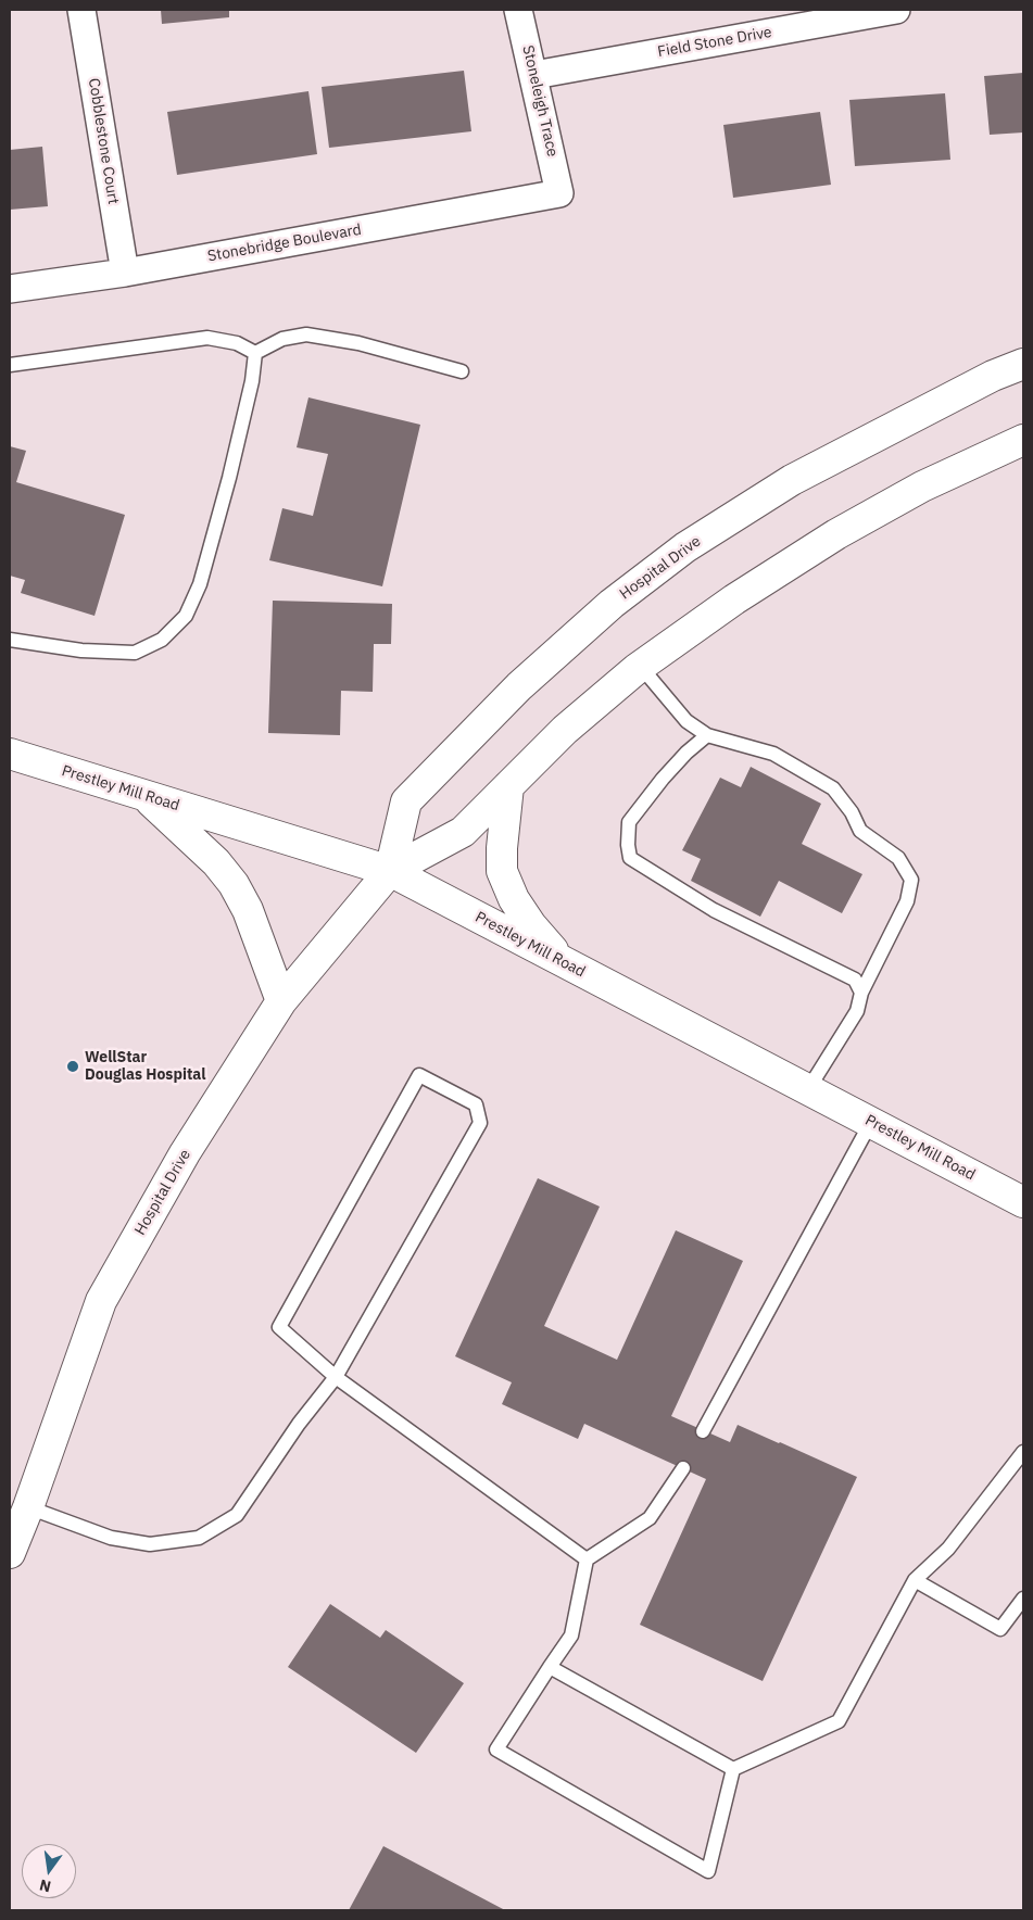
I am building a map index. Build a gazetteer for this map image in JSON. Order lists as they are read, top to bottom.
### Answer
{
  "streets": {
    "street": [
      "Field Stone Drive",
      "Stoneleigh Trace",
      "Cobblestone Court",
      "Stonebridge Boulevard",
      "Hospital Drive",
      "Prestley Mill Road"
    ]
  },
  "crossings": [
    ["Field Stone Drive", "Stoneleigh Trace"],
    ["Stoneleigh Trace", "Stonebridge Boulevard"],
    ["Cobblestone Court", "Stonebridge Boulevard"],
    ["Hospital Drive", "Prestley Mill Road"]
  ],
  "places": ["WellStar Douglas Hospital"],
  "north": "bottom"
}
